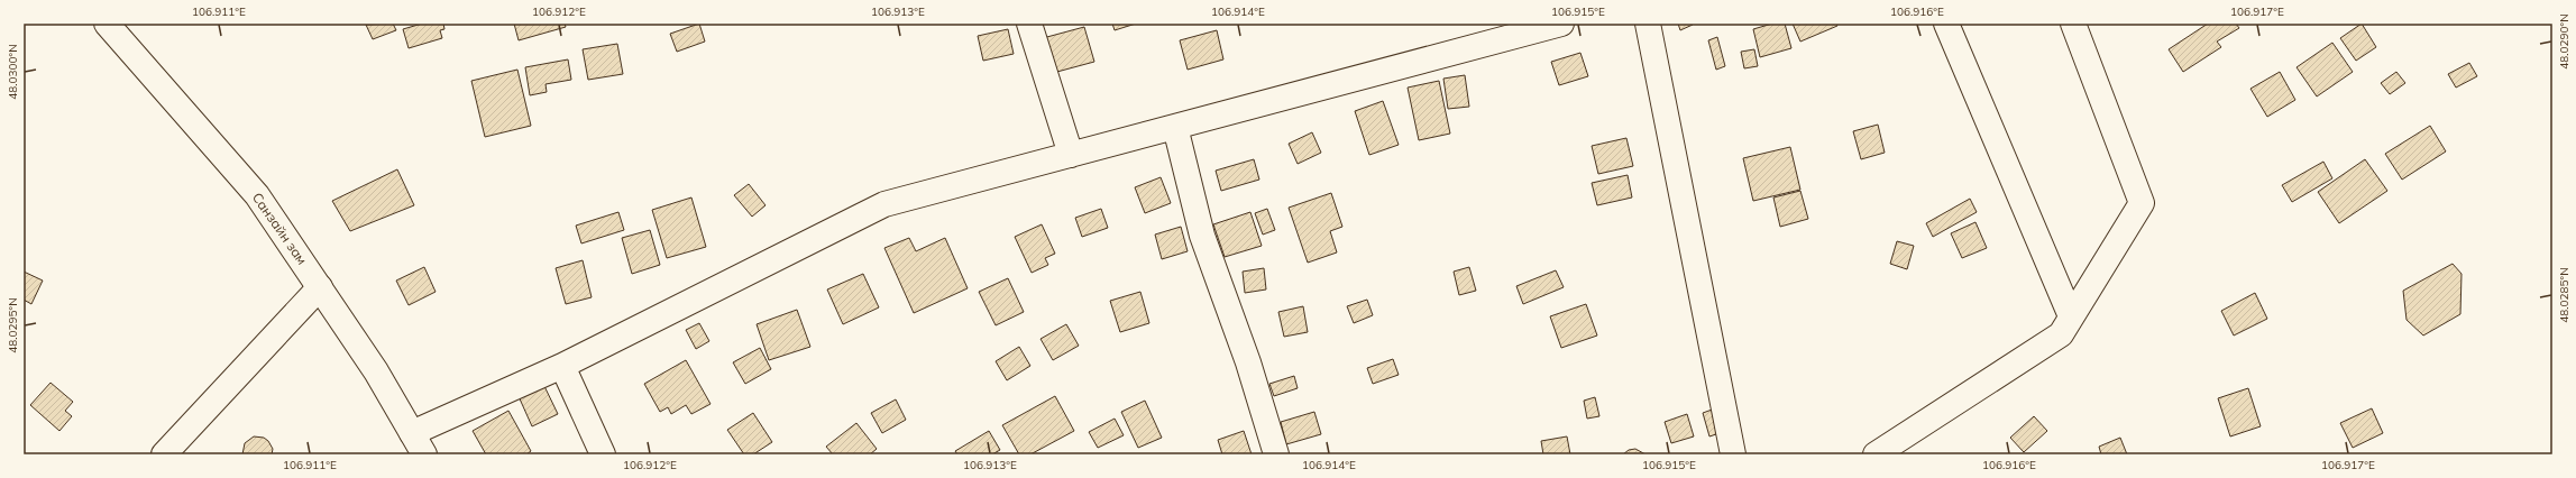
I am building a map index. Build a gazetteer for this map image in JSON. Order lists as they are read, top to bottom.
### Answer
{
  "streets": {
    "street": ["Санзайн зам"]
  },
  "coordinates": [
    "106.911°E",
    "106.912°E",
    "106.913°E",
    "106.914°E",
    "106.915°E",
    "106.916°E",
    "106.917°E",
    "48.0290°N",
    "48.0300°N",
    "48.0285°N",
    "48.0295°N"
  ]
}
